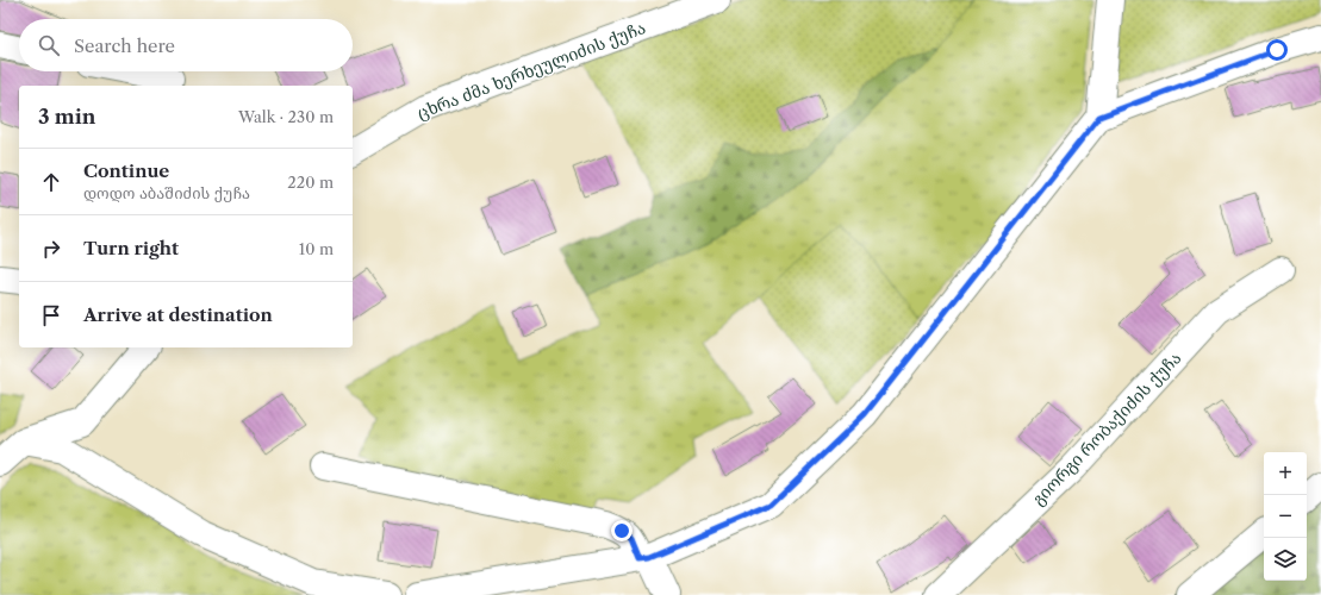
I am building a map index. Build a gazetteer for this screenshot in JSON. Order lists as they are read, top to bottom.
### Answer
{
  "streets": {
    "street": ["ცხრა ძმა ხერხეულიძის ქუჩა", "გიორგი რობაქიძის ქუჩა"]
  },
  "page": {
    "search": "Search here",
    "heading": ["3 min", "Walk · 230 m"],
    "list": [
      ["Continue", "დოდო აბაშიძის ქუჩა", "220 m"],
      ["Turn right", "10 m"],
      "Arrive at destination"
    ],
    "map_buttons": ["+", "−"]
  }
}
